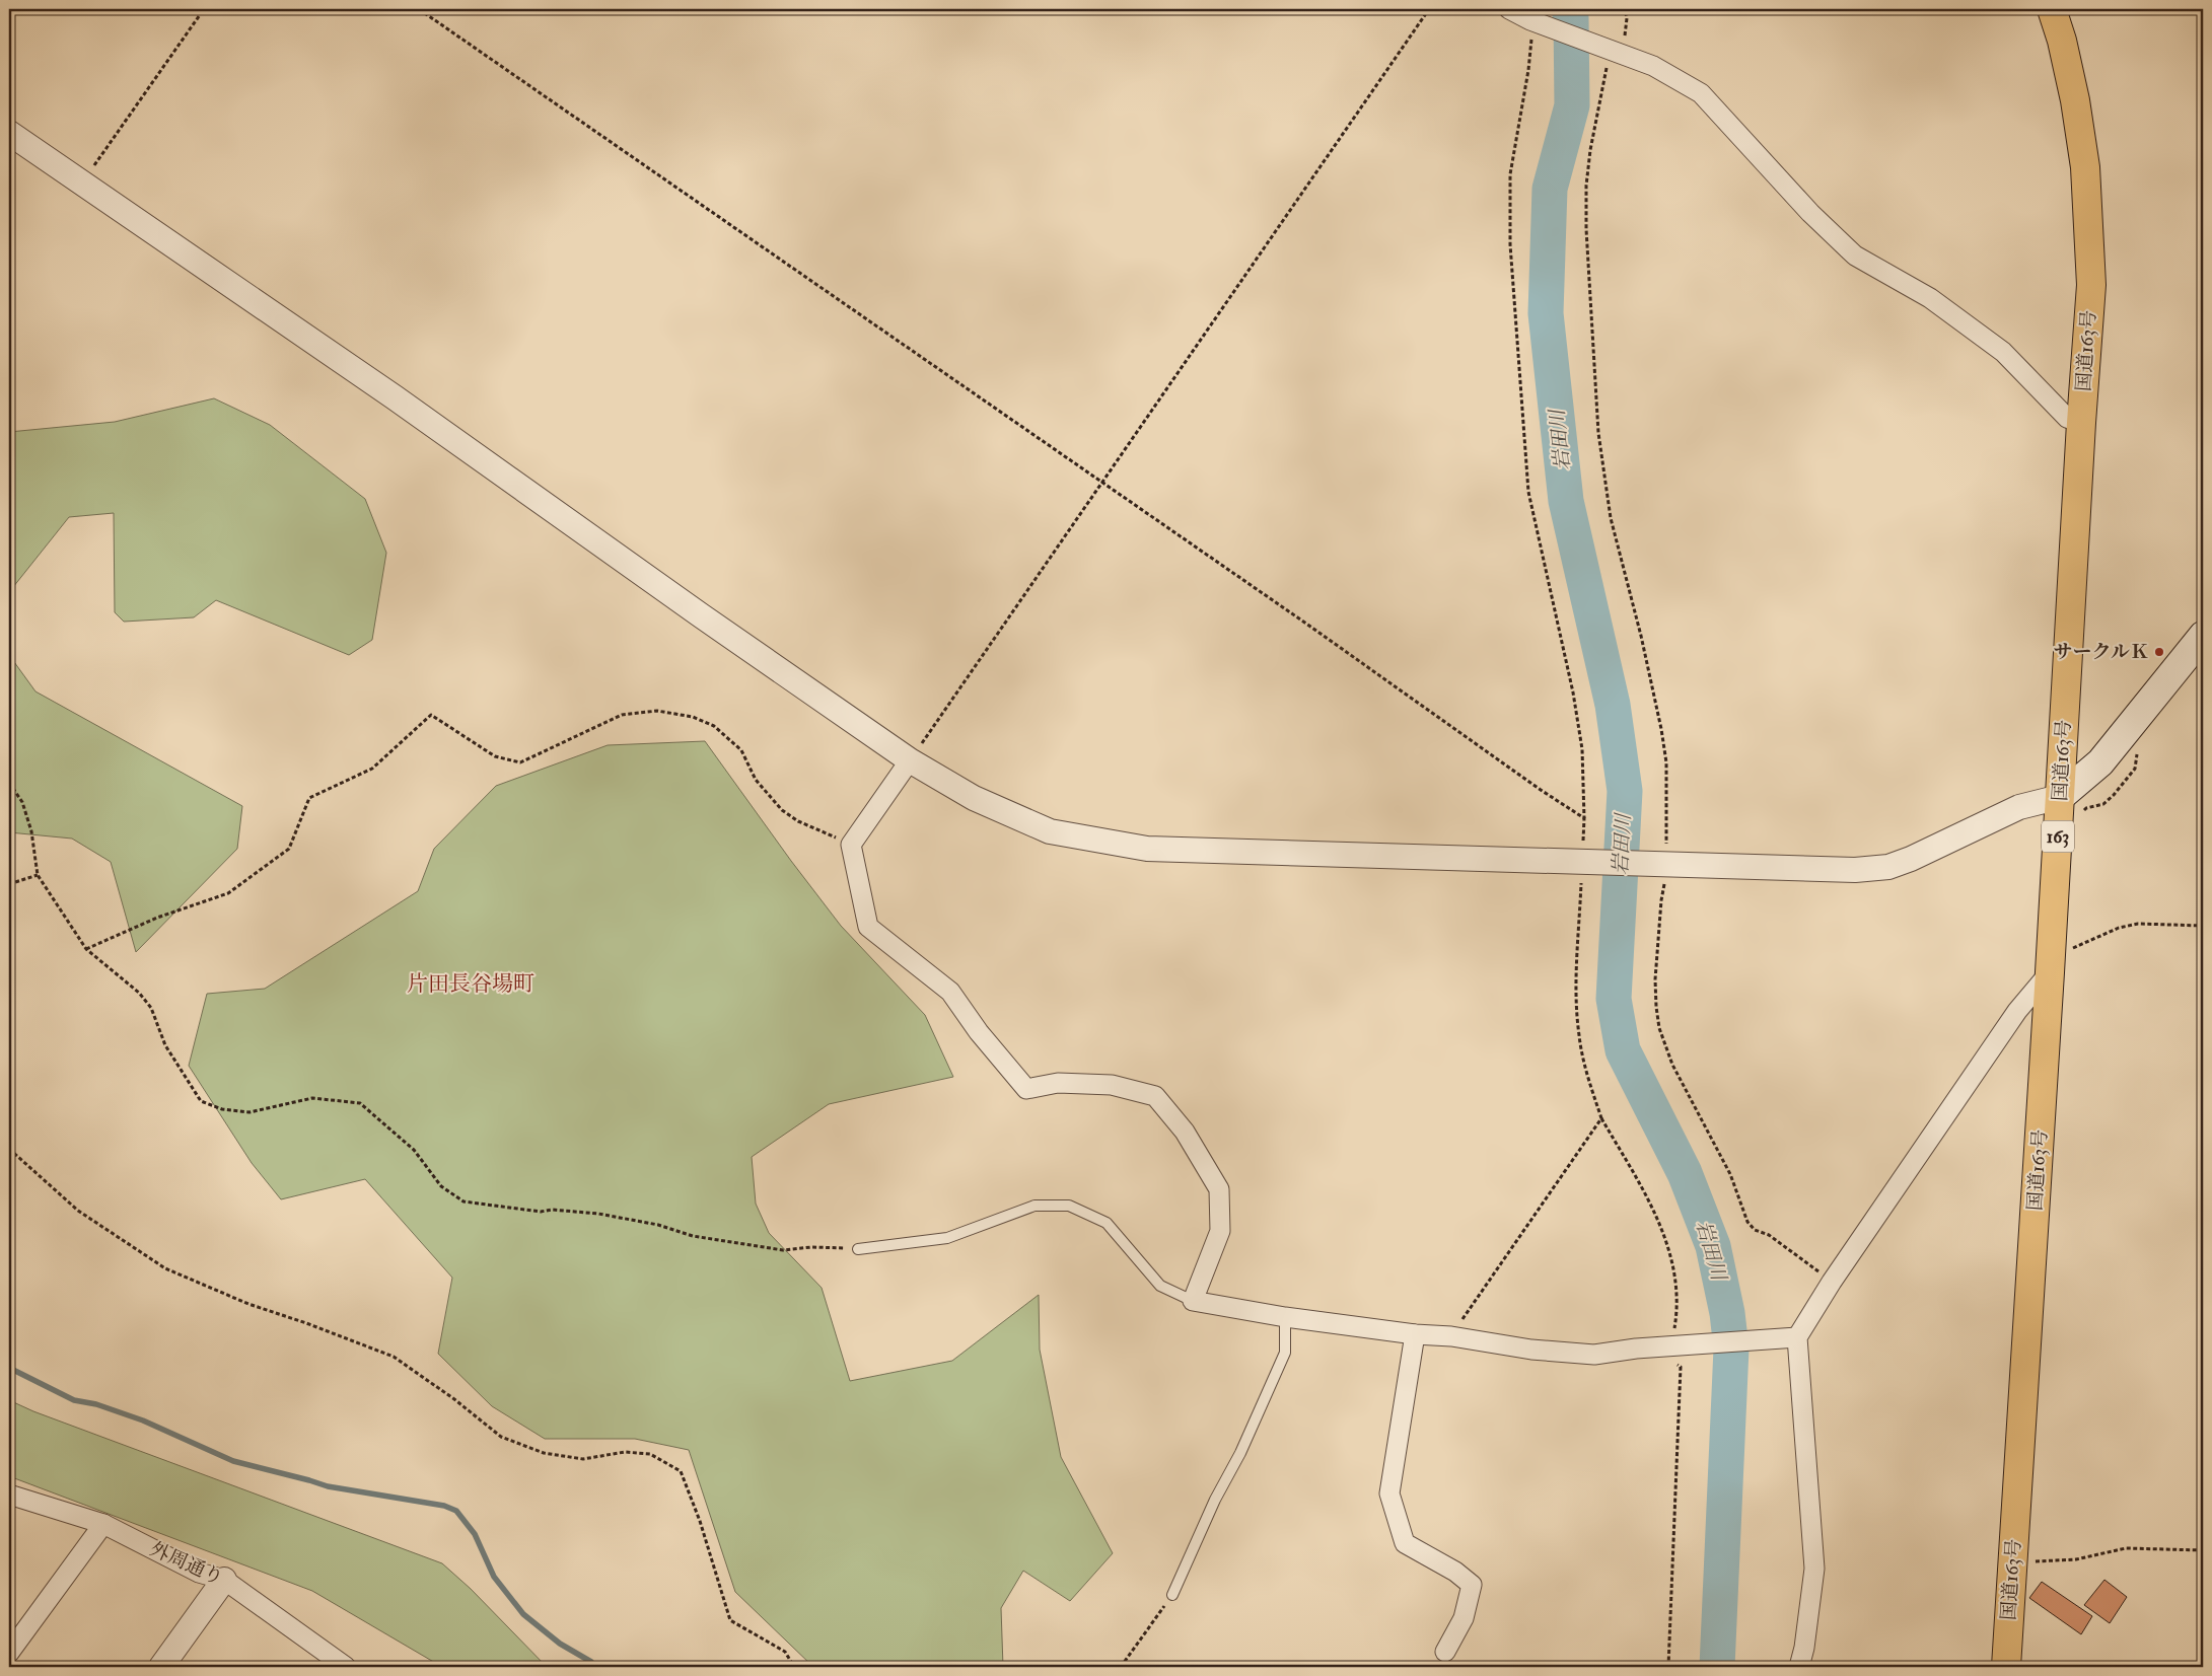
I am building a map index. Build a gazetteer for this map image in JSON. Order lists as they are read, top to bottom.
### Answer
{
  "streets": {
    "highway": ["国道163号", "163"],
    "street": ["外周通り"]
  },
  "districts": ["片田長谷場町"],
  "water": ["岩田川"],
  "places": ["サークルＫ"]
}
